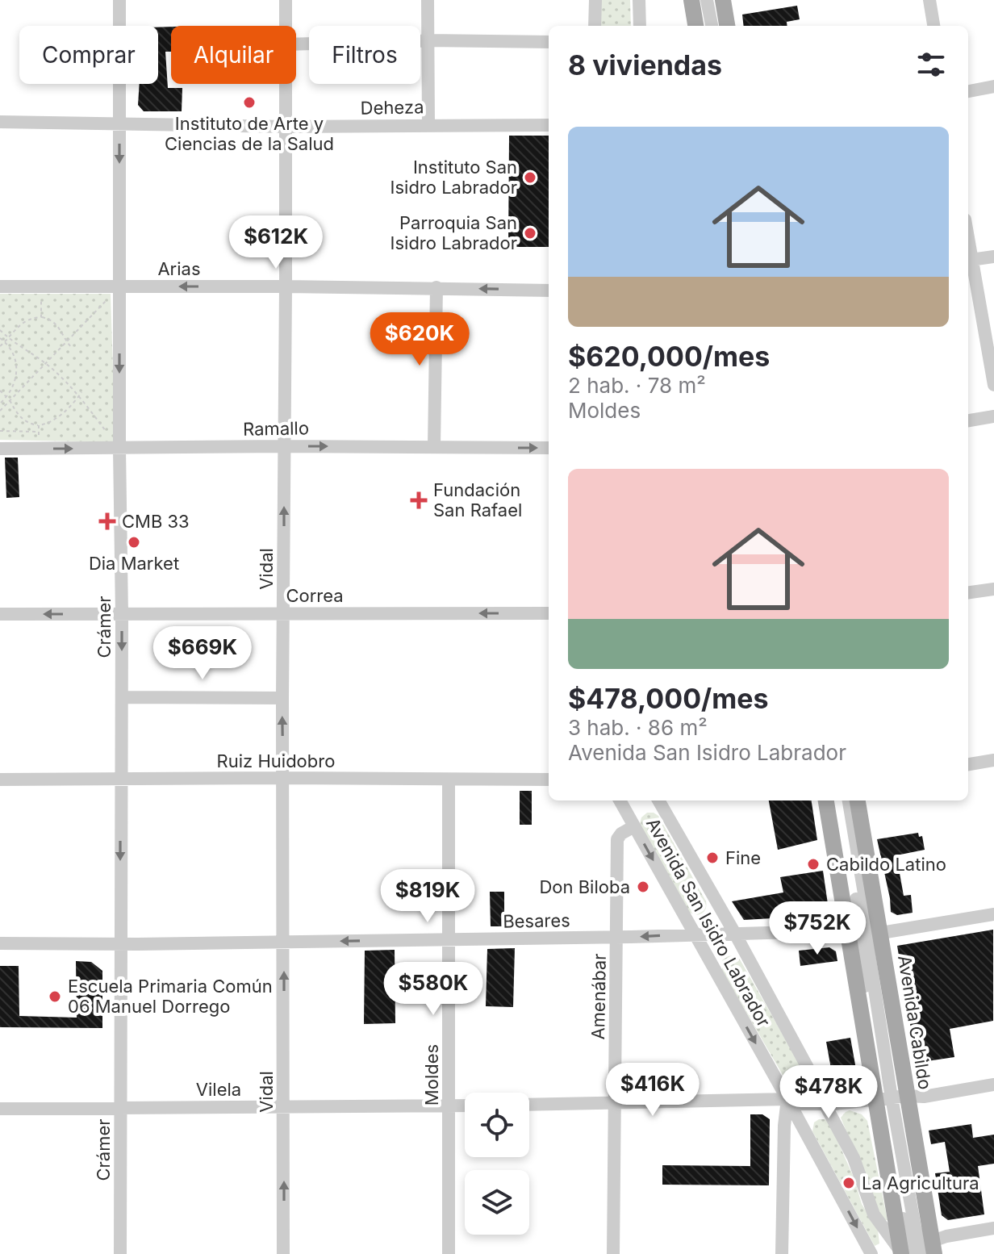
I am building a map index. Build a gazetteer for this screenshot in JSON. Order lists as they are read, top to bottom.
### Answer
{
  "streets": {
    "main road": ["Avenida Cabildo"],
    "street": [
      "Deheza",
      "Arias",
      "Ramallo",
      "Vidal",
      "Correa",
      "Crámer",
      "Ruiz Huidobro",
      "Besares",
      "Avenida San Isidro Labrador",
      "Amenábar",
      "Moldes",
      "Vilela"
    ]
  },
  "crossings": [
    ["Deheza", "Vidal"],
    ["Deheza", "Crámer"],
    ["Arias", "Vidal"],
    ["Arias", "Crámer"],
    ["Ramallo", "Vidal"],
    ["Ramallo", "Crámer"],
    ["Vidal", "Correa"],
    ["Vidal", "Ruiz Huidobro"],
    ["Vidal", "Besares"],
    ["Vidal", "Vilela"],
    ["Correa", "Crámer"],
    ["Crámer", "Ruiz Huidobro"],
    ["Crámer", "Besares"],
    ["Crámer", "Vilela"],
    ["Ruiz Huidobro", "Moldes"],
    ["Besares", "Avenida San Isidro Labrador"],
    ["Besares", "Amenábar"],
    ["Besares", "Avenida Cabildo"],
    ["Besares", "Moldes"],
    ["Avenida San Isidro Labrador", "Amenábar"],
    ["Moldes", "Vilela"]
  ],
  "one_way": [
    "Arias",
    "Ramallo",
    "Vidal",
    "Correa",
    "Crámer"
  ],
  "places": {
    "other": [
      "Instituto de Arte y Ciencias de la Salud",
      "Instituto San Isidro Labrador",
      "Parroquia San Isidro Labrador",
      "Dia Market",
      "Fine",
      "Cabildo Latino",
      "Don Biloba",
      "Escuela Primaria Común 06 Manuel Dorrego",
      "La Agricultura"
    ],
    "health": ["Fundación San Rafael", "CMB 33"]
  },
  "page": {
    "chip": ["Comprar", "Alquilar", "Filtros"],
    "heading": "8 viviendas",
    "list": [
      {
        "name": "$620,000/mes",
        "note": "2 hab. · 78 m² · Moldes"
      },
      {
        "name": "$478,000/mes",
        "note": "3 hab. · 86 m² · Avenida San Isidro Labrador"
      }
    ],
    "price": [
      "$612K",
      "$620K",
      "$669K",
      "$819K",
      "$752K",
      "$580K",
      "$416K",
      "$478K"
    ]
  }
}
